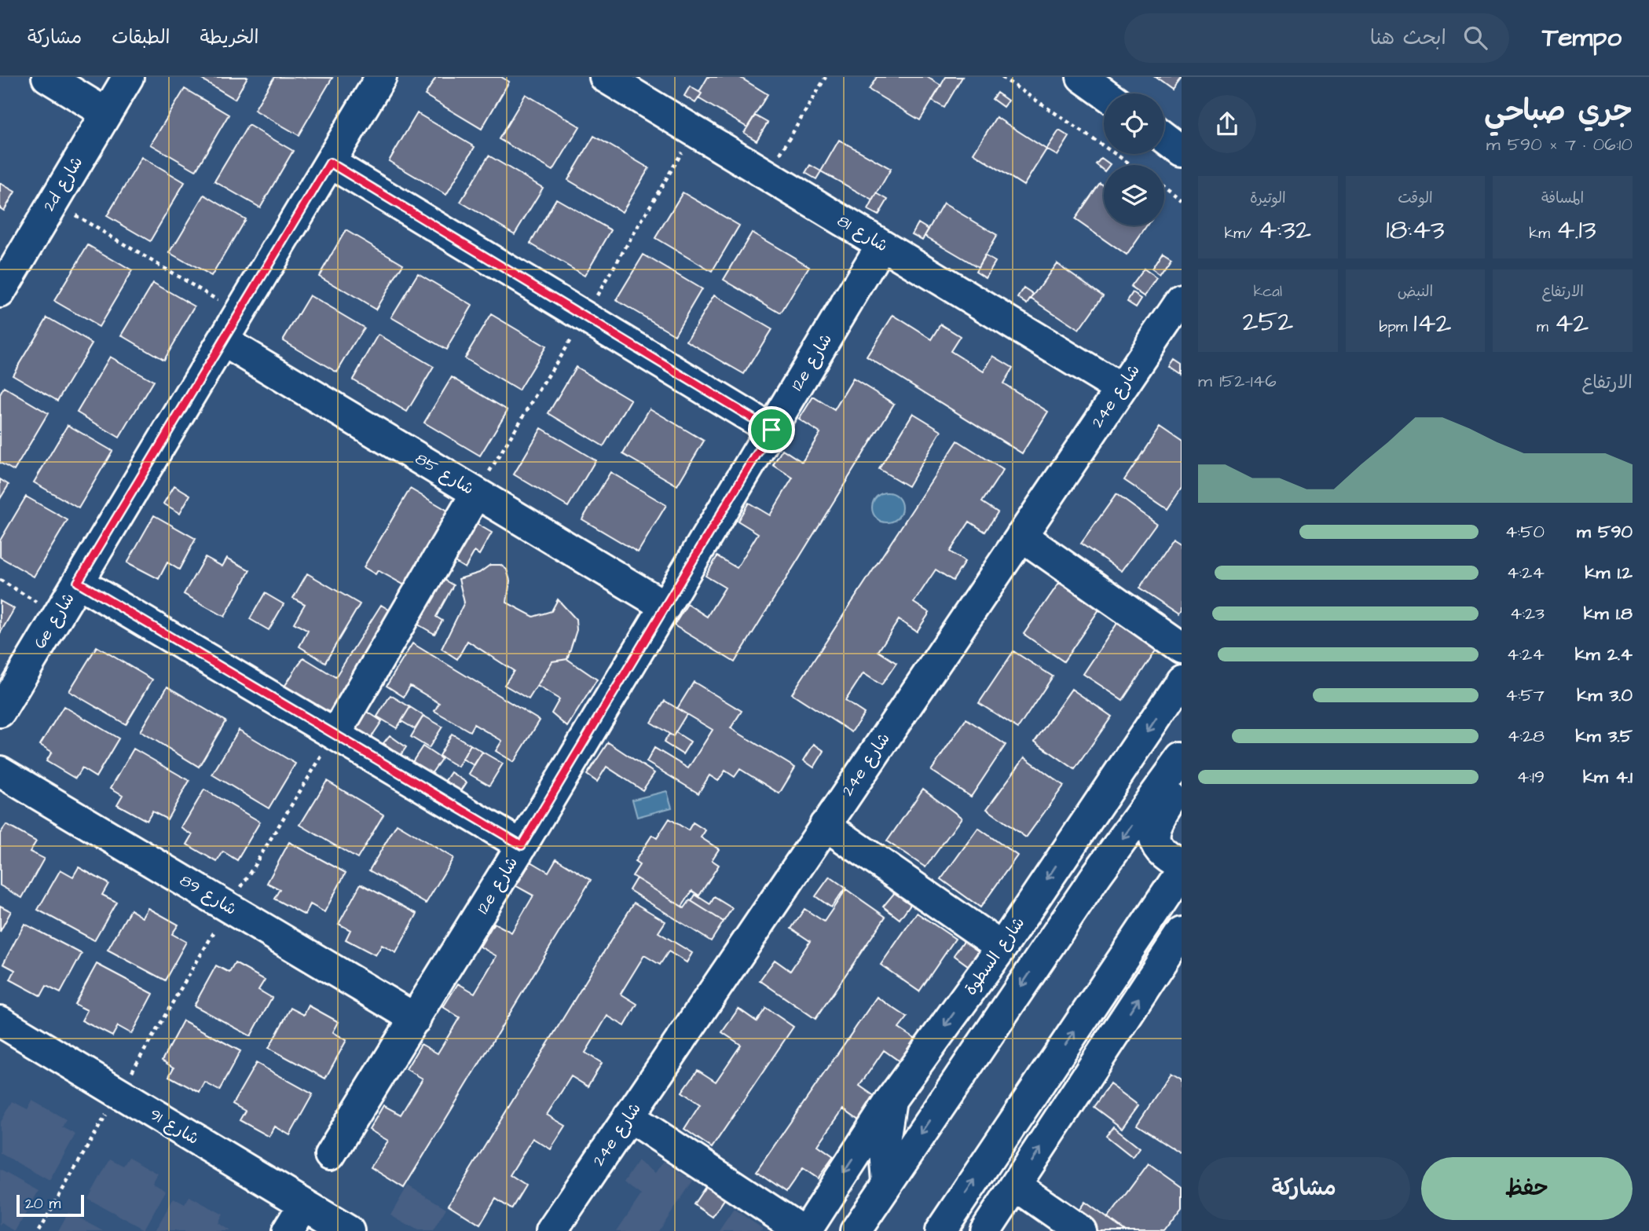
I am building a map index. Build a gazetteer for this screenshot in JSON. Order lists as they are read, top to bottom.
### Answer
{
  "streets": {
    "street": [
      "2d شارع",
      "شارع 81",
      "12e شارع",
      "24e شارع",
      "شارع 85",
      "6e شارع",
      "شارع 89",
      "شارع السطوة",
      "شارع 91"
    ]
  },
  "crossings": [
    ["شارع 81", "12e شارع"],
    ["شارع 81", "24e شارع"],
    ["12e شارع", "شارع 85"],
    ["12e شارع", "شارع 89"],
    ["شارع 85", "6e شارع"]
  ],
  "scale_bar": "20 m",
  "page": {
    "header": "Tempo",
    "search": "ابحث هنا",
    "nav": ["الخريطة", "الطبقات", "مشاركة"],
    "heading": ["جري صباحي", "06:10 · 7 × 590 m"],
    "stats": [
      ["المسافة", "4.13 km"],
      ["الوقت", "18:43"],
      ["الوتيرة", "4:32 /km"],
      ["الارتفاع", "42 m"],
      ["النبض", "142 bpm"],
      ["kcal", "252"]
    ],
    "chart": ["الارتفاع", "146–152 m"],
    "list": [
      {
        "name": "590 m",
        "note": "4:50"
      },
      {
        "name": "1.2 km",
        "note": "4:24"
      },
      {
        "name": "1.8 km",
        "note": "4:23"
      },
      {
        "name": "2.4 km",
        "note": "4:24"
      },
      {
        "name": "3.0 km",
        "note": "4:57"
      },
      {
        "name": "3.5 km",
        "note": "4:28"
      },
      {
        "name": "4.1 km",
        "note": "4:19"
      }
    ],
    "buttons": ["حفظ", "مشاركة"],
    "scale": "20 m"
  }
}
